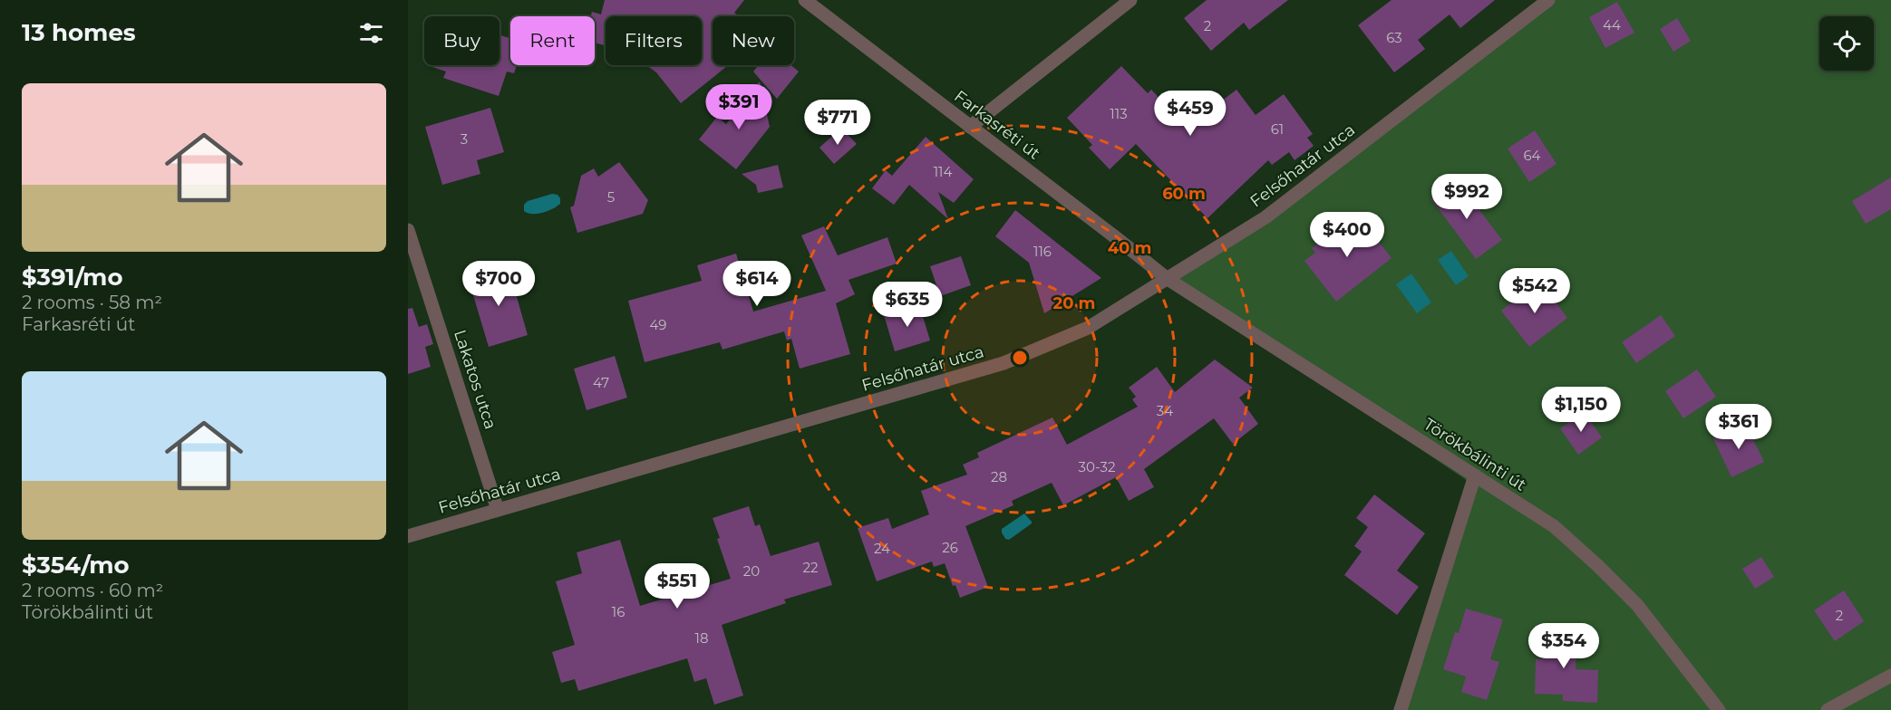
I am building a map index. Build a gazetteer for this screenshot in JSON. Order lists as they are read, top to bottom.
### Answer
{
  "streets": {
    "street": [
      "Farkasréti út",
      "Felsőhatár utca",
      "Lakatos utca",
      "Törökbálinti út"
    ]
  },
  "crossings": [
    ["Farkasréti út", "Felsőhatár utca"],
    ["Farkasréti út", "Törökbálinti út"],
    ["Felsőhatár utca", "Lakatos utca"],
    ["Felsőhatár utca", "Törökbálinti út"]
  ],
  "house_numbers": [
    "44",
    "2",
    "63",
    "113",
    "61",
    "3",
    "64",
    "114",
    "5",
    "116",
    "49",
    "47",
    "34",
    "30-32",
    "28",
    "26",
    "24",
    "22",
    "20",
    "16",
    "2",
    "18"
  ],
  "page": {
    "heading": "13 homes",
    "chip": [
      "Buy",
      "Rent",
      "Filters",
      "New"
    ],
    "list": [
      {
        "name": "$391/mo",
        "note": "2 rooms · 58 m² · Farkasréti út"
      },
      {
        "name": "$354/mo",
        "note": "2 rooms · 60 m² · Törökbálinti út"
      }
    ],
    "price": [
      "$391",
      "$459",
      "$771",
      "$992",
      "$400",
      "$700",
      "$614",
      "$542",
      "$635",
      "$1,150",
      "$361",
      "$551",
      "$354"
    ]
  },
  "rings": ["60 m", "40 m", "20 m"]
}
